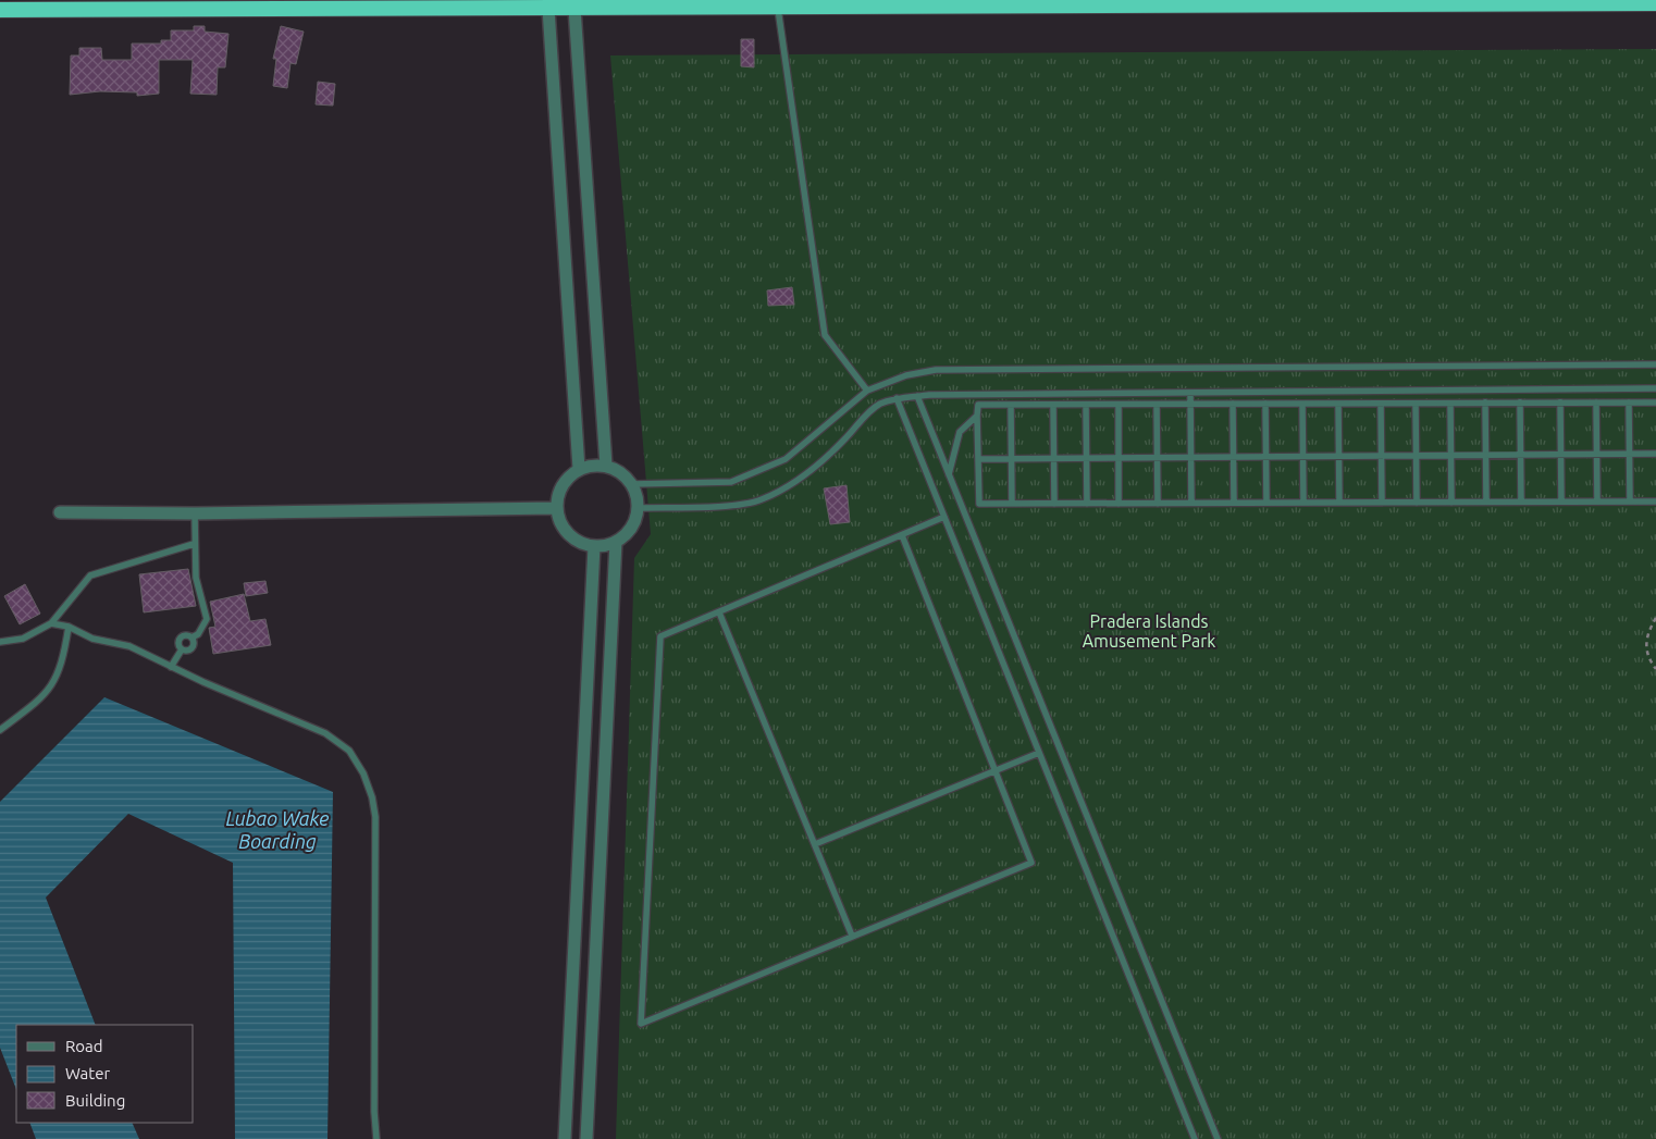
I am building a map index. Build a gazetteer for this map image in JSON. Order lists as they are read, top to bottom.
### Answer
{
  "water": ["Lubao Wake Boarding"],
  "parks": ["Pradera Islands Amusement Park"],
  "legend": ["Road", "Water", "Building"]
}
